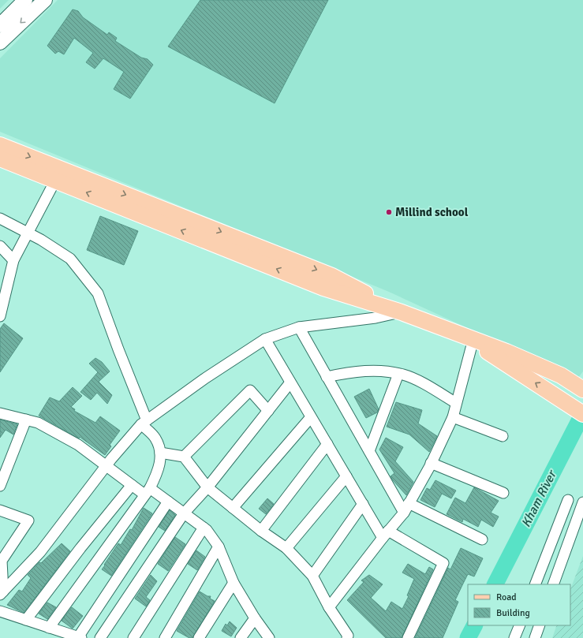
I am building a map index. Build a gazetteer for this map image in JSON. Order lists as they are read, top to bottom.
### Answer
{
  "water": ["Kham River"],
  "places": ["Millind school"],
  "legend": ["Road", "Building"]
}
